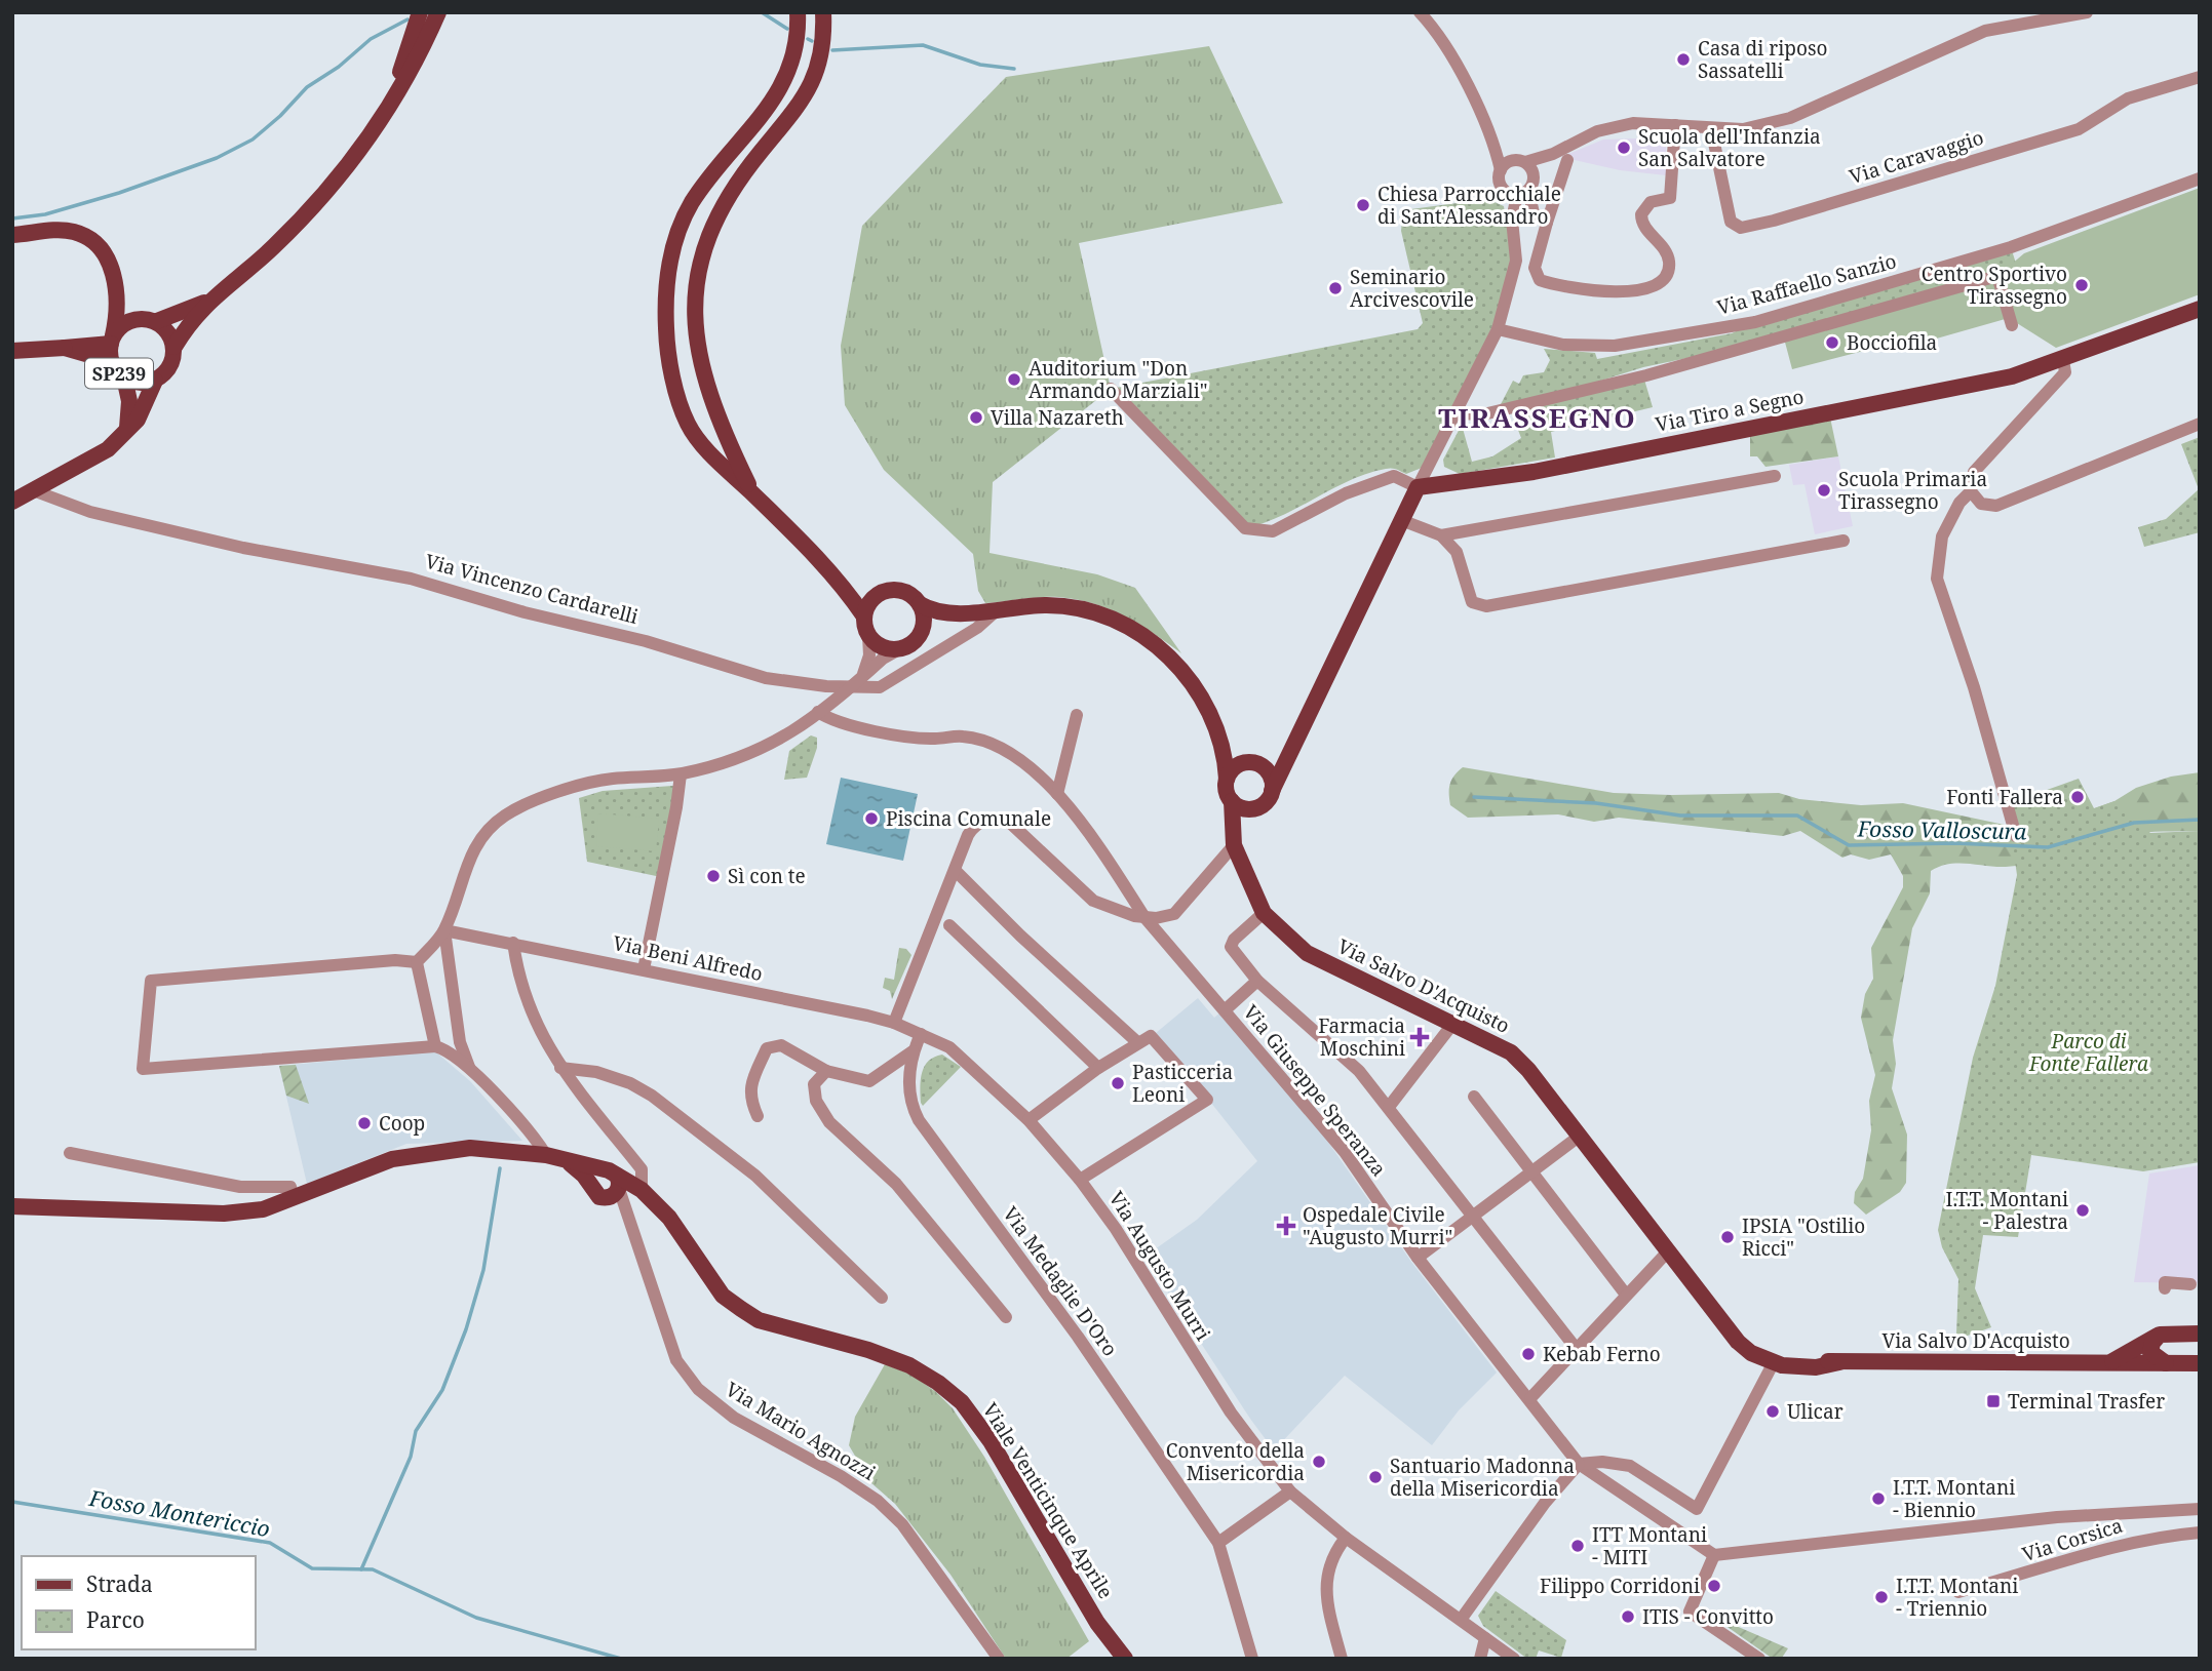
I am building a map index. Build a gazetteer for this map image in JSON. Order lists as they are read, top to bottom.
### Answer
{
  "streets": {
    "main road": [
      "SP239",
      "Via Tiro a Segno",
      "Via Salvo D'Acquisto",
      "Viale Venticinque Aprile"
    ],
    "street": [
      "Via Caravaggio",
      "Via Raffaello Sanzio",
      "Via Vincenzo Cardarelli",
      "Via Beni Alfredo",
      "Via Giuseppe Speranza",
      "Via Augusto Murri",
      "Via Medaglie D'Oro",
      "Via Mario Agnozzi",
      "Via Corsica"
    ]
  },
  "crossings": [
    ["SP239", "Via Vincenzo Cardarelli"],
    ["Via Beni Alfredo", "Via Augusto Murri"],
    ["Via Beni Alfredo", "Via Medaglie D'Oro"],
    ["Via Augusto Murri", "Via Medaglie D'Oro"]
  ],
  "districts": ["TIRASSEGNO"],
  "water": ["Fosso Valloscura", "Fosso Montericcio"],
  "parks": ["Parco di Fonte Fallera"],
  "places": {
    "other": [
      "Casa di riposo Sassatelli",
      "Scuola dell'Infanzia San Salvatore",
      "Chiesa Parrocchiale di Sant'Alessandro",
      "Centro Sportivo Tirassegno",
      "Seminario Arcivescovile",
      "Bocciofila",
      "Auditorium \"Don Armando Marziali\"",
      "Villa Nazareth",
      "Scuola Primaria Tirassegno",
      "Fonti Fallera",
      "Piscina Comunale",
      "Sì con te",
      "Pasticceria Leoni",
      "Coop",
      "I.T.T. Montani - Palestra",
      "IPSIA \"Ostilio Ricci\"",
      "Kebab Ferno",
      "Ulicar",
      "Convento della Misericordia",
      "Santuario Madonna della Misericordia",
      "I.T.T. Montani - Biennio",
      "ITT Montani - MITI",
      "Filippo Corridoni",
      "I.T.T. Montani - Triennio",
      "ITIS - Convitto"
    ],
    "health": ["Farmacia Moschini", "Ospedale Civile \"Augusto Murri\""],
    "transit": ["Terminal Trasfer"]
  },
  "legend": ["Strada", "Parco"]
}
